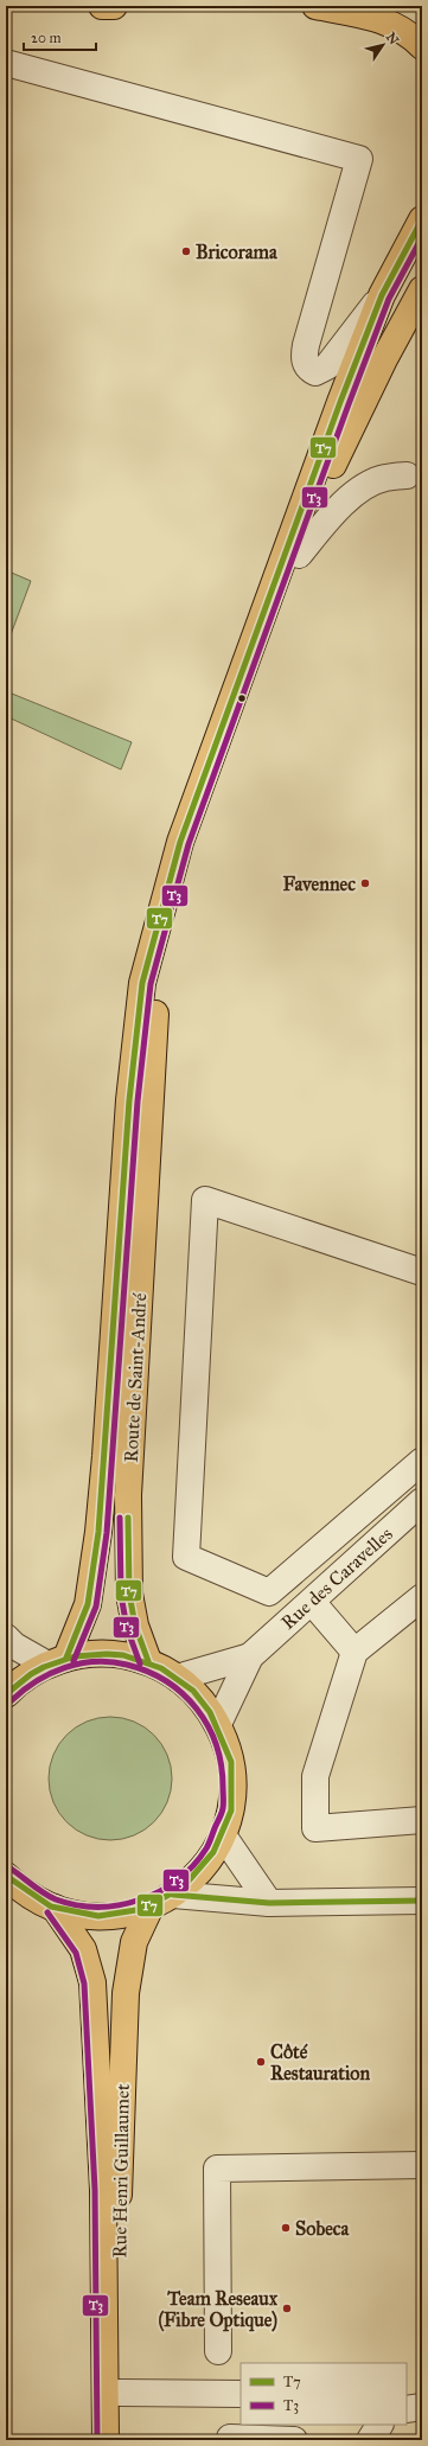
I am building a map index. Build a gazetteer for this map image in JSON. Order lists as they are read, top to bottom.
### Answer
{
  "streets": {
    "main road": ["Route de Saint-André", "Rue Henri Guillaumet"],
    "street": ["Rue des Caravelles"]
  },
  "places": [
    "Bricorama",
    "Favennec",
    "Côté Restauration",
    "Sobeca",
    "Team Reseaux (Fibre Optique)"
  ],
  "lines": ["transit line T7", "transit line T3"],
  "legend": ["T7", "T3"],
  "scale_bar": "20 m",
  "north": "top right"
}
